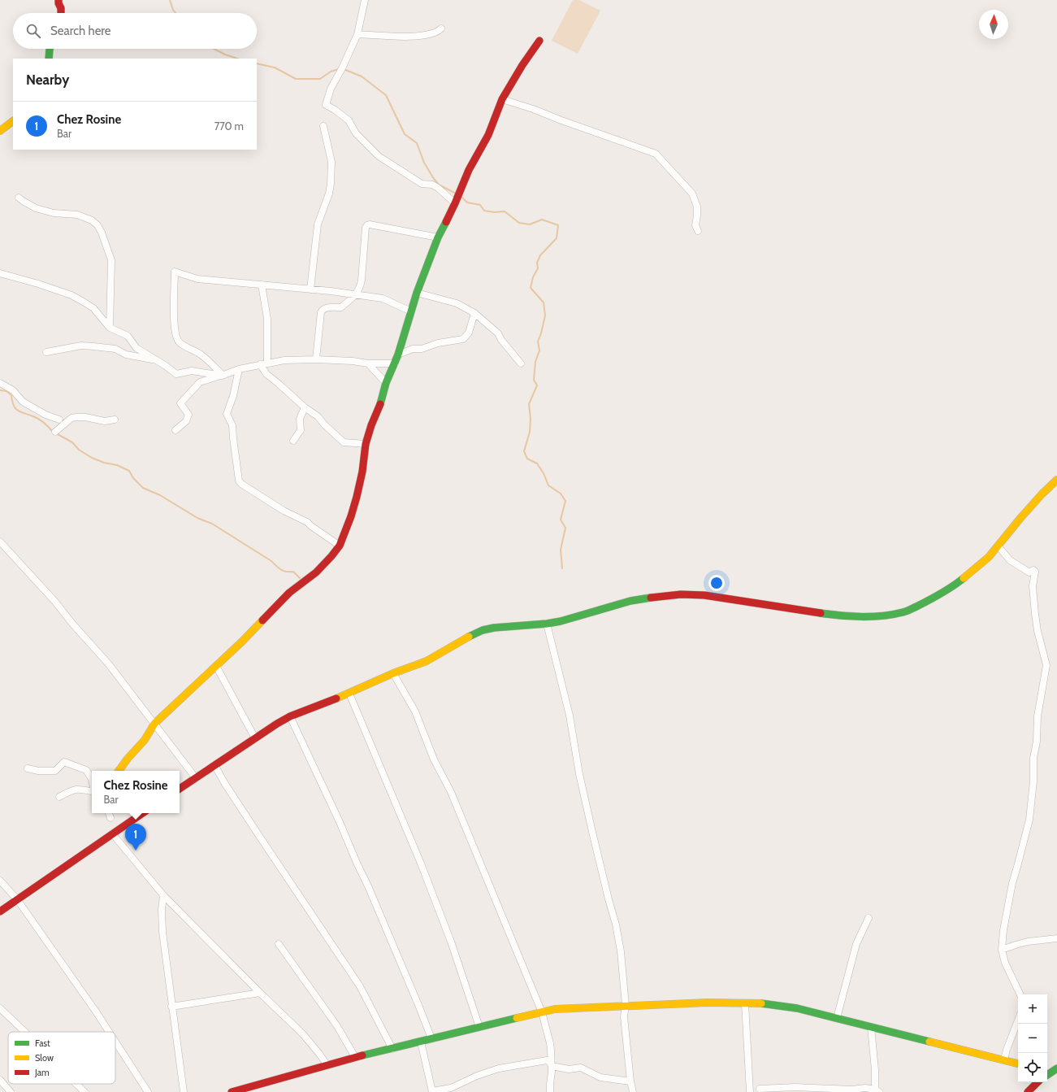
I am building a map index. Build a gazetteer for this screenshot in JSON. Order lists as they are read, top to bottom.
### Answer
{
  "legend": ["Fast", "Slow", "Jam"],
  "north": "top",
  "page": {
    "search": "Search here",
    "heading": "Nearby",
    "list": [
      {
        "mark": "1",
        "name": "Chez Rosine",
        "note": "Bar",
        "value": "770 m"
      }
    ],
    "popup": ["Chez Rosine", "Bar"],
    "pins": "1",
    "map_buttons": ["+", "−"]
  }
}
